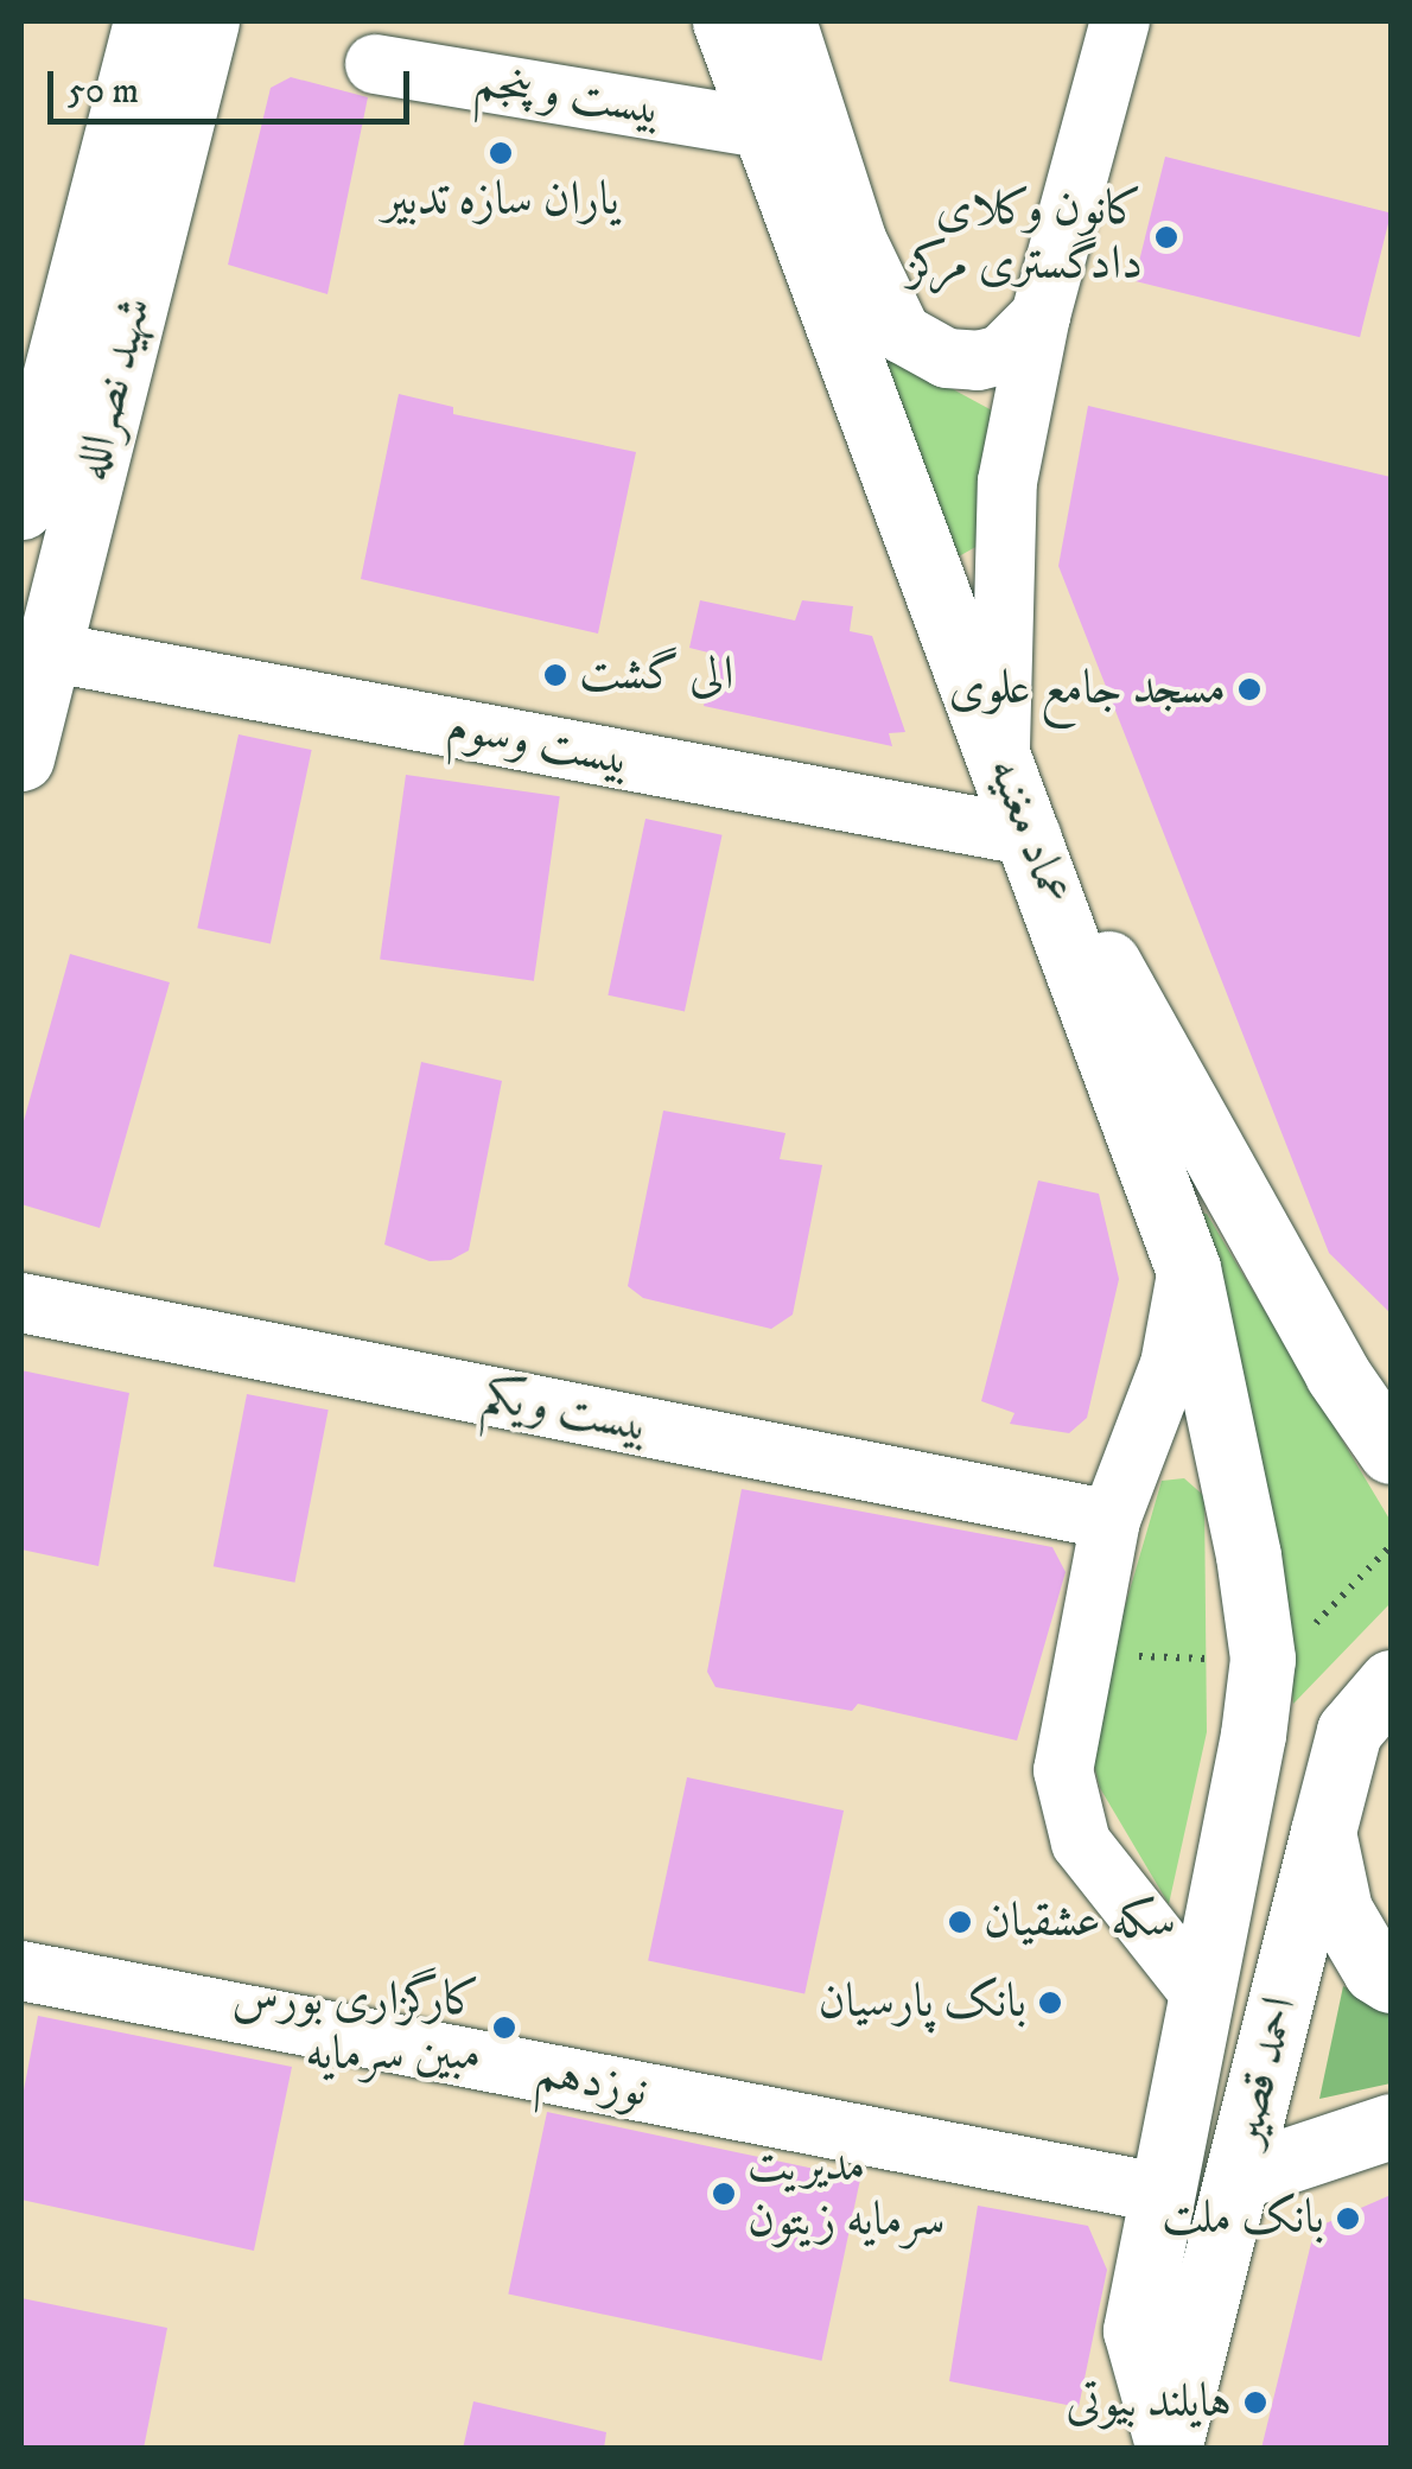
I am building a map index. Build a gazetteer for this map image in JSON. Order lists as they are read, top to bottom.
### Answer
{
  "streets": {
    "main road": ["شهید نصرالله", "عماد مغنیه", "احمد قصیر"],
    "street": [
      "بیست و پنجم",
      "بیست وسوم",
      "بیست ویکم",
      "نوزدهم"
    ]
  },
  "crossings": [
    ["بیست و پنجم", "عماد مغنیه"],
    ["شهید نصرالله", "بیست وسوم"],
    ["بیست وسوم", "عماد مغنیه"]
  ],
  "places": [
    "یاران سازه تدبیر",
    "کانون وکلای دادگستری مرکز",
    "الی گشت",
    "مسجد جامع علوی",
    "سکه عشقیان",
    "بانک پارسیان",
    "کارگزاری بورس مبین سرمایه",
    "مدیریت سرمایه زیتون",
    "بانک ملت",
    "هایلند بیوتی"
  ],
  "scale_bar": "50 m"
}
